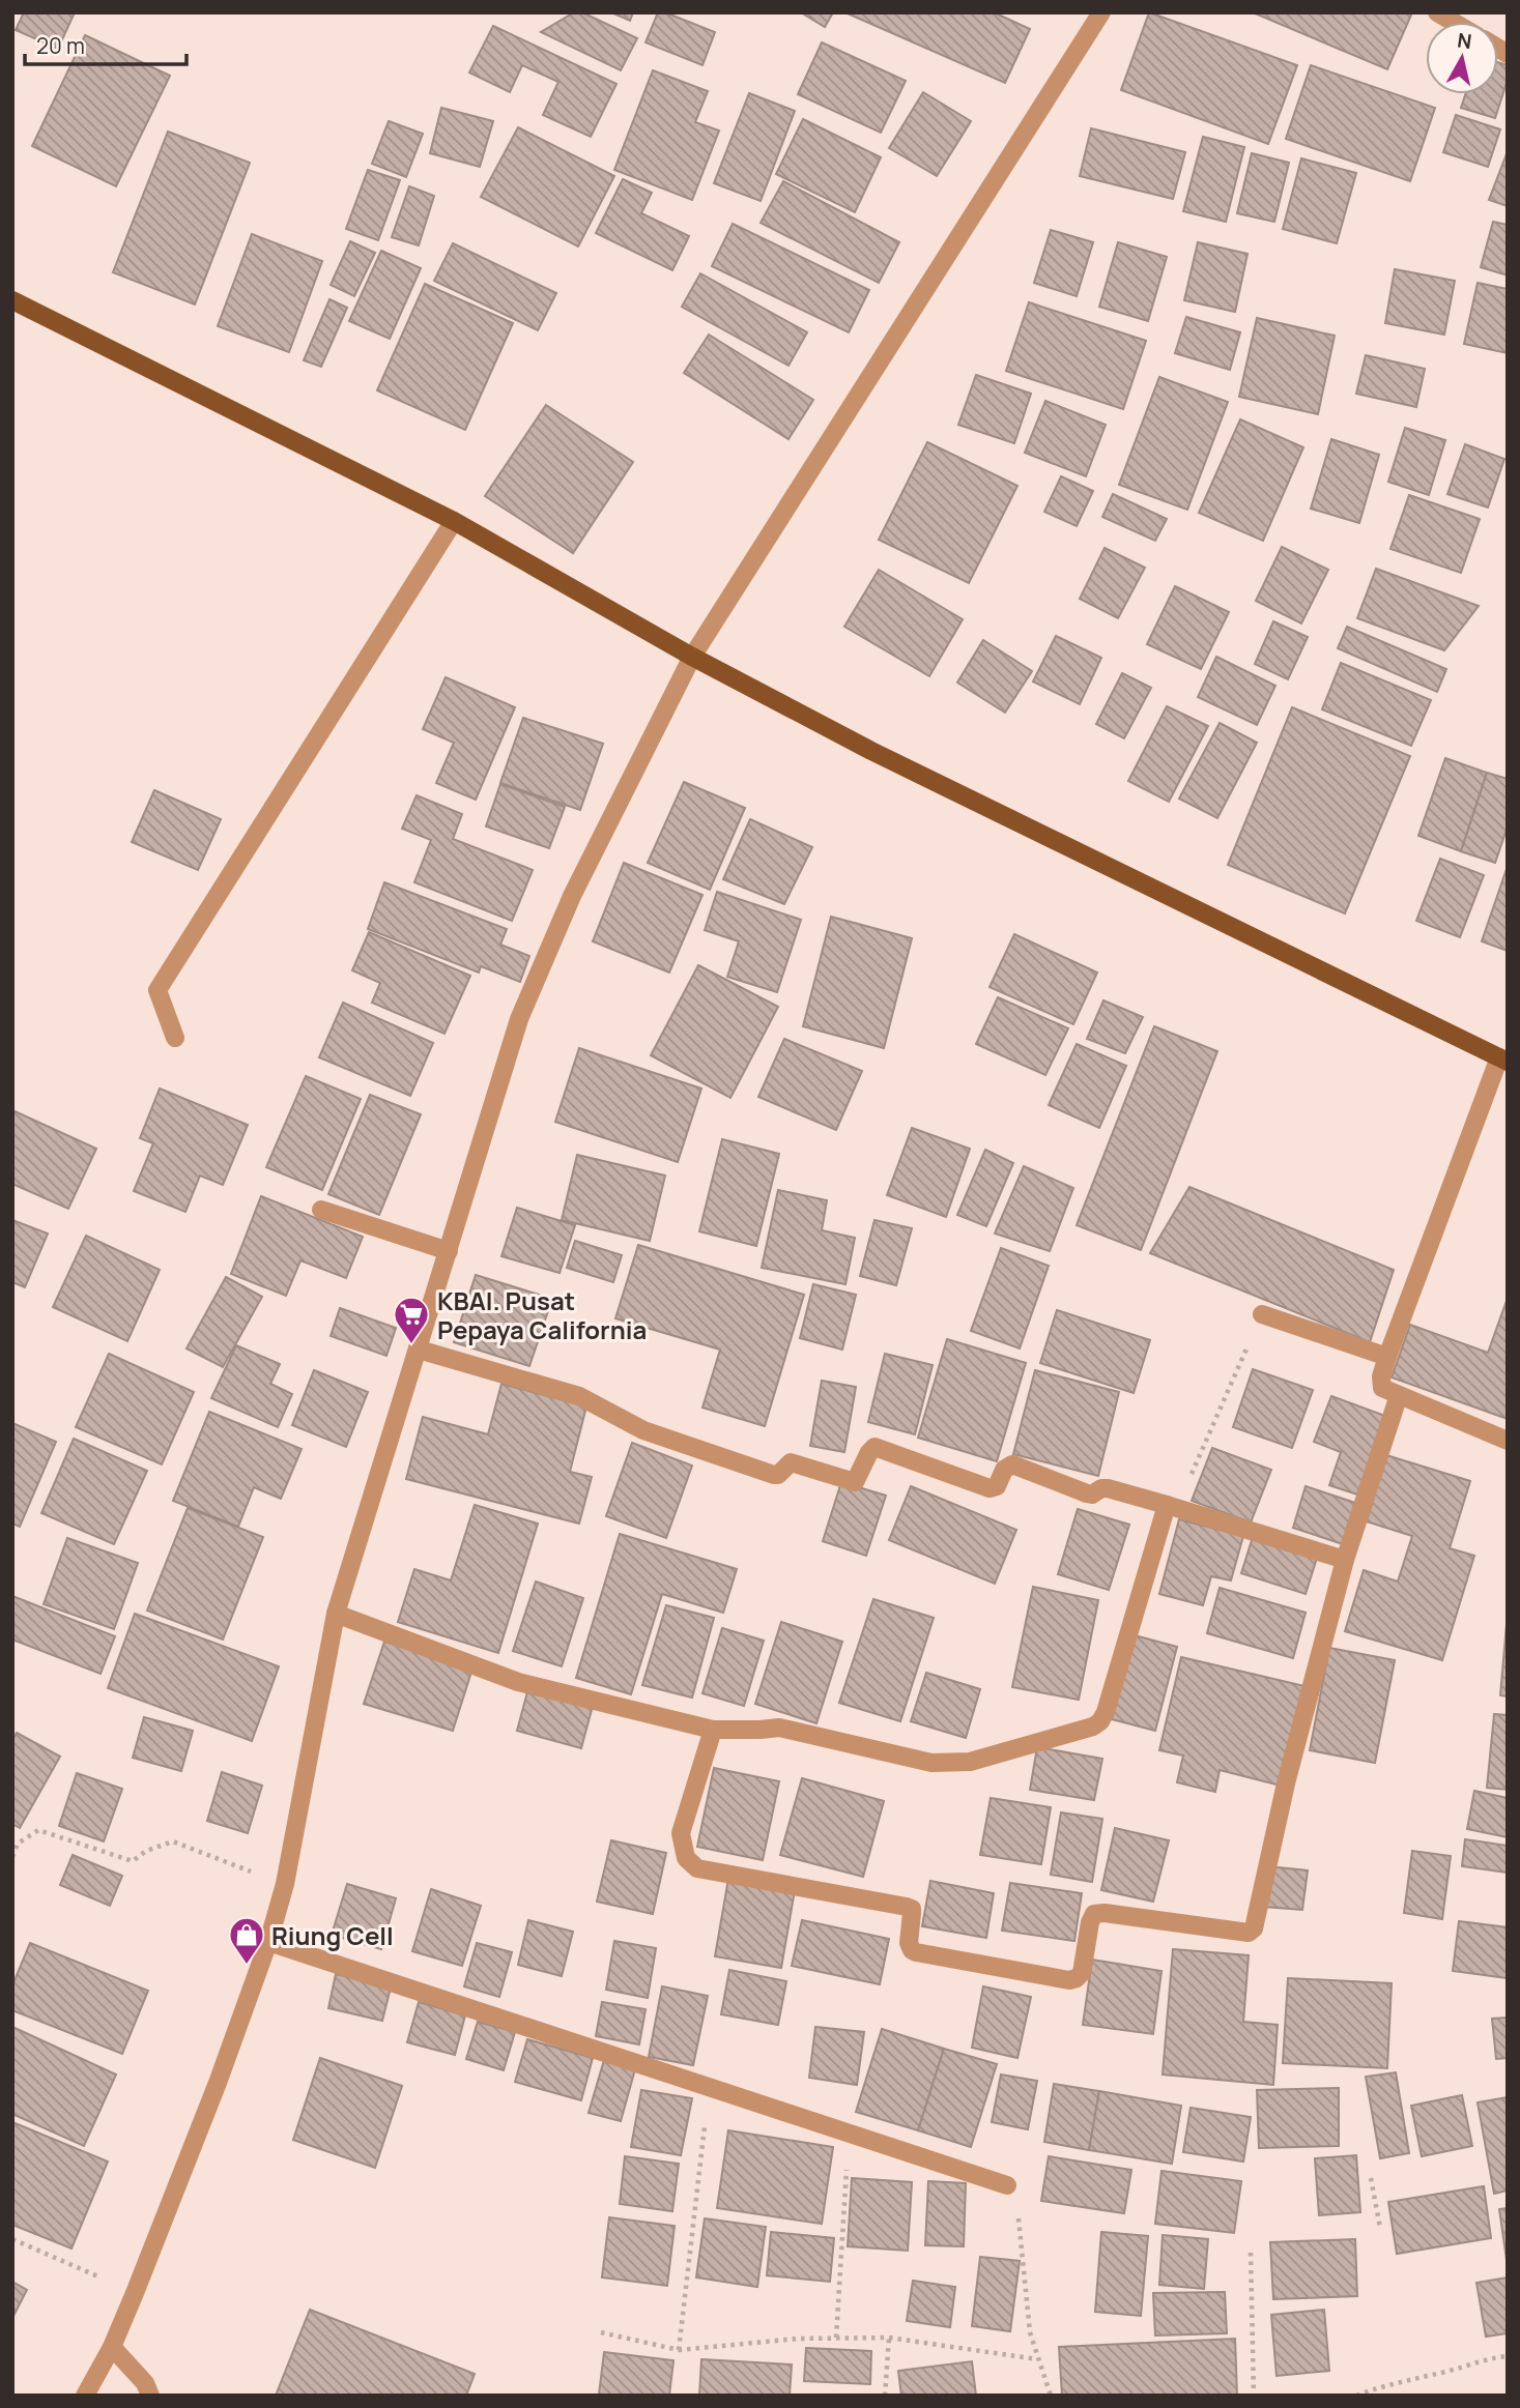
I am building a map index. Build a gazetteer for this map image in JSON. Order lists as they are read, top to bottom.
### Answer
{
  "places": {
    "supermarket": ["KBAI. Pusat Pepaya California"],
    "shop": ["Riung Cell"]
  },
  "scale_bar": "20 m",
  "north": "top"
}
